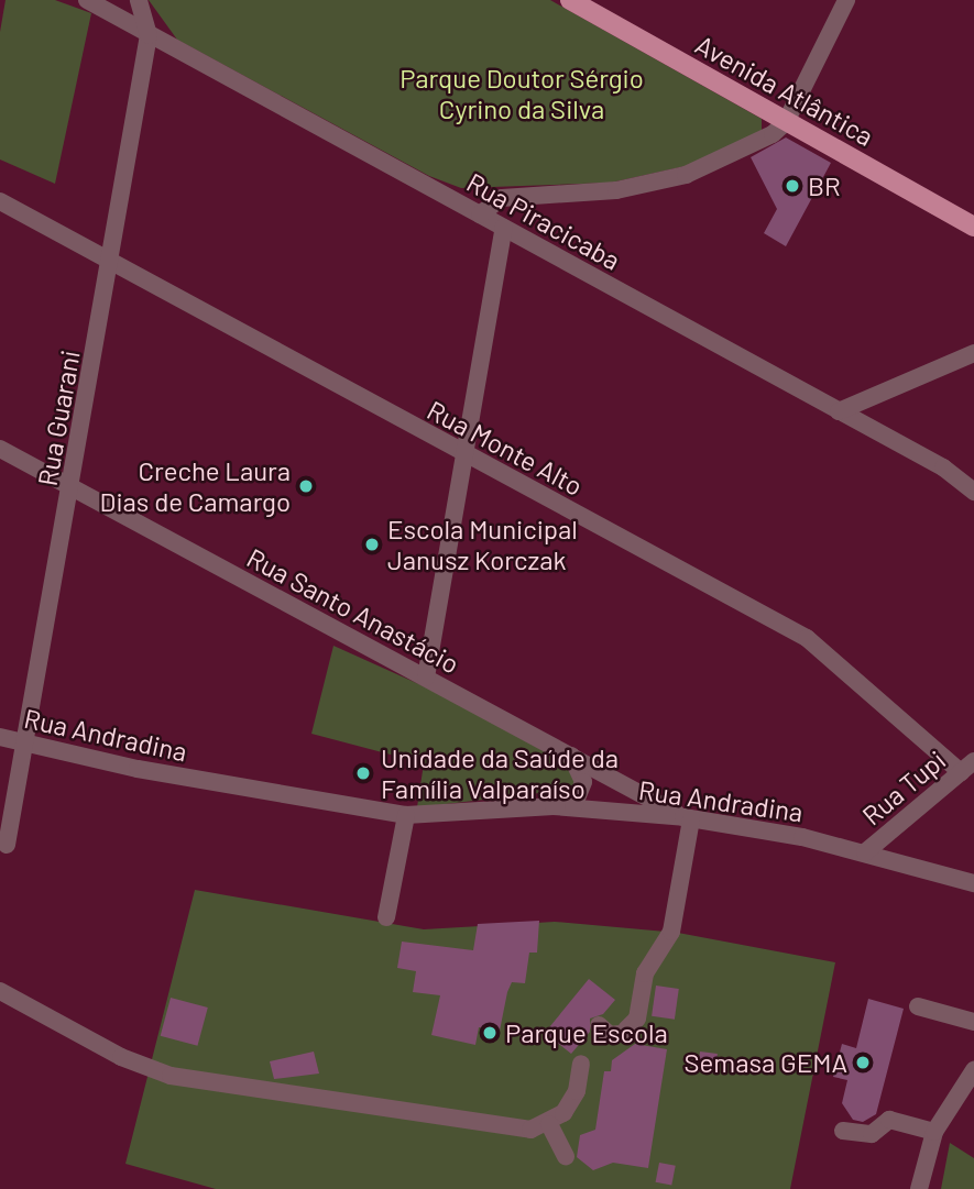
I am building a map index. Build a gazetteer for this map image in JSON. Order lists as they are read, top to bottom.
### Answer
{
  "streets": {
    "main road": ["Avenida Atlântica"],
    "street": [
      "Rua Piracicaba",
      "Rua Guarani",
      "Rua Monte Alto",
      "Rua Santo Anastácio",
      "Rua Andradina",
      "Rua Tupi"
    ]
  },
  "crossings": [
    ["Rua Piracicaba", "Rua Guarani"],
    ["Rua Guarani", "Rua Monte Alto"],
    ["Rua Guarani", "Rua Santo Anastácio"],
    ["Rua Guarani", "Rua Andradina"],
    ["Rua Monte Alto", "Rua Tupi"],
    ["Rua Santo Anastácio", "Rua Andradina"],
    ["Rua Andradina", "Rua Tupi"]
  ],
  "parks": ["Parque Doutor Sérgio Cyrino da Silva"],
  "places": [
    "BR",
    "Creche Laura Dias de Camargo",
    "Escola Municipal Janusz Korczak",
    "Unidade da Saúde da Família Valparaíso",
    "Parque Escola",
    "Semasa GEMA"
  ]
}
